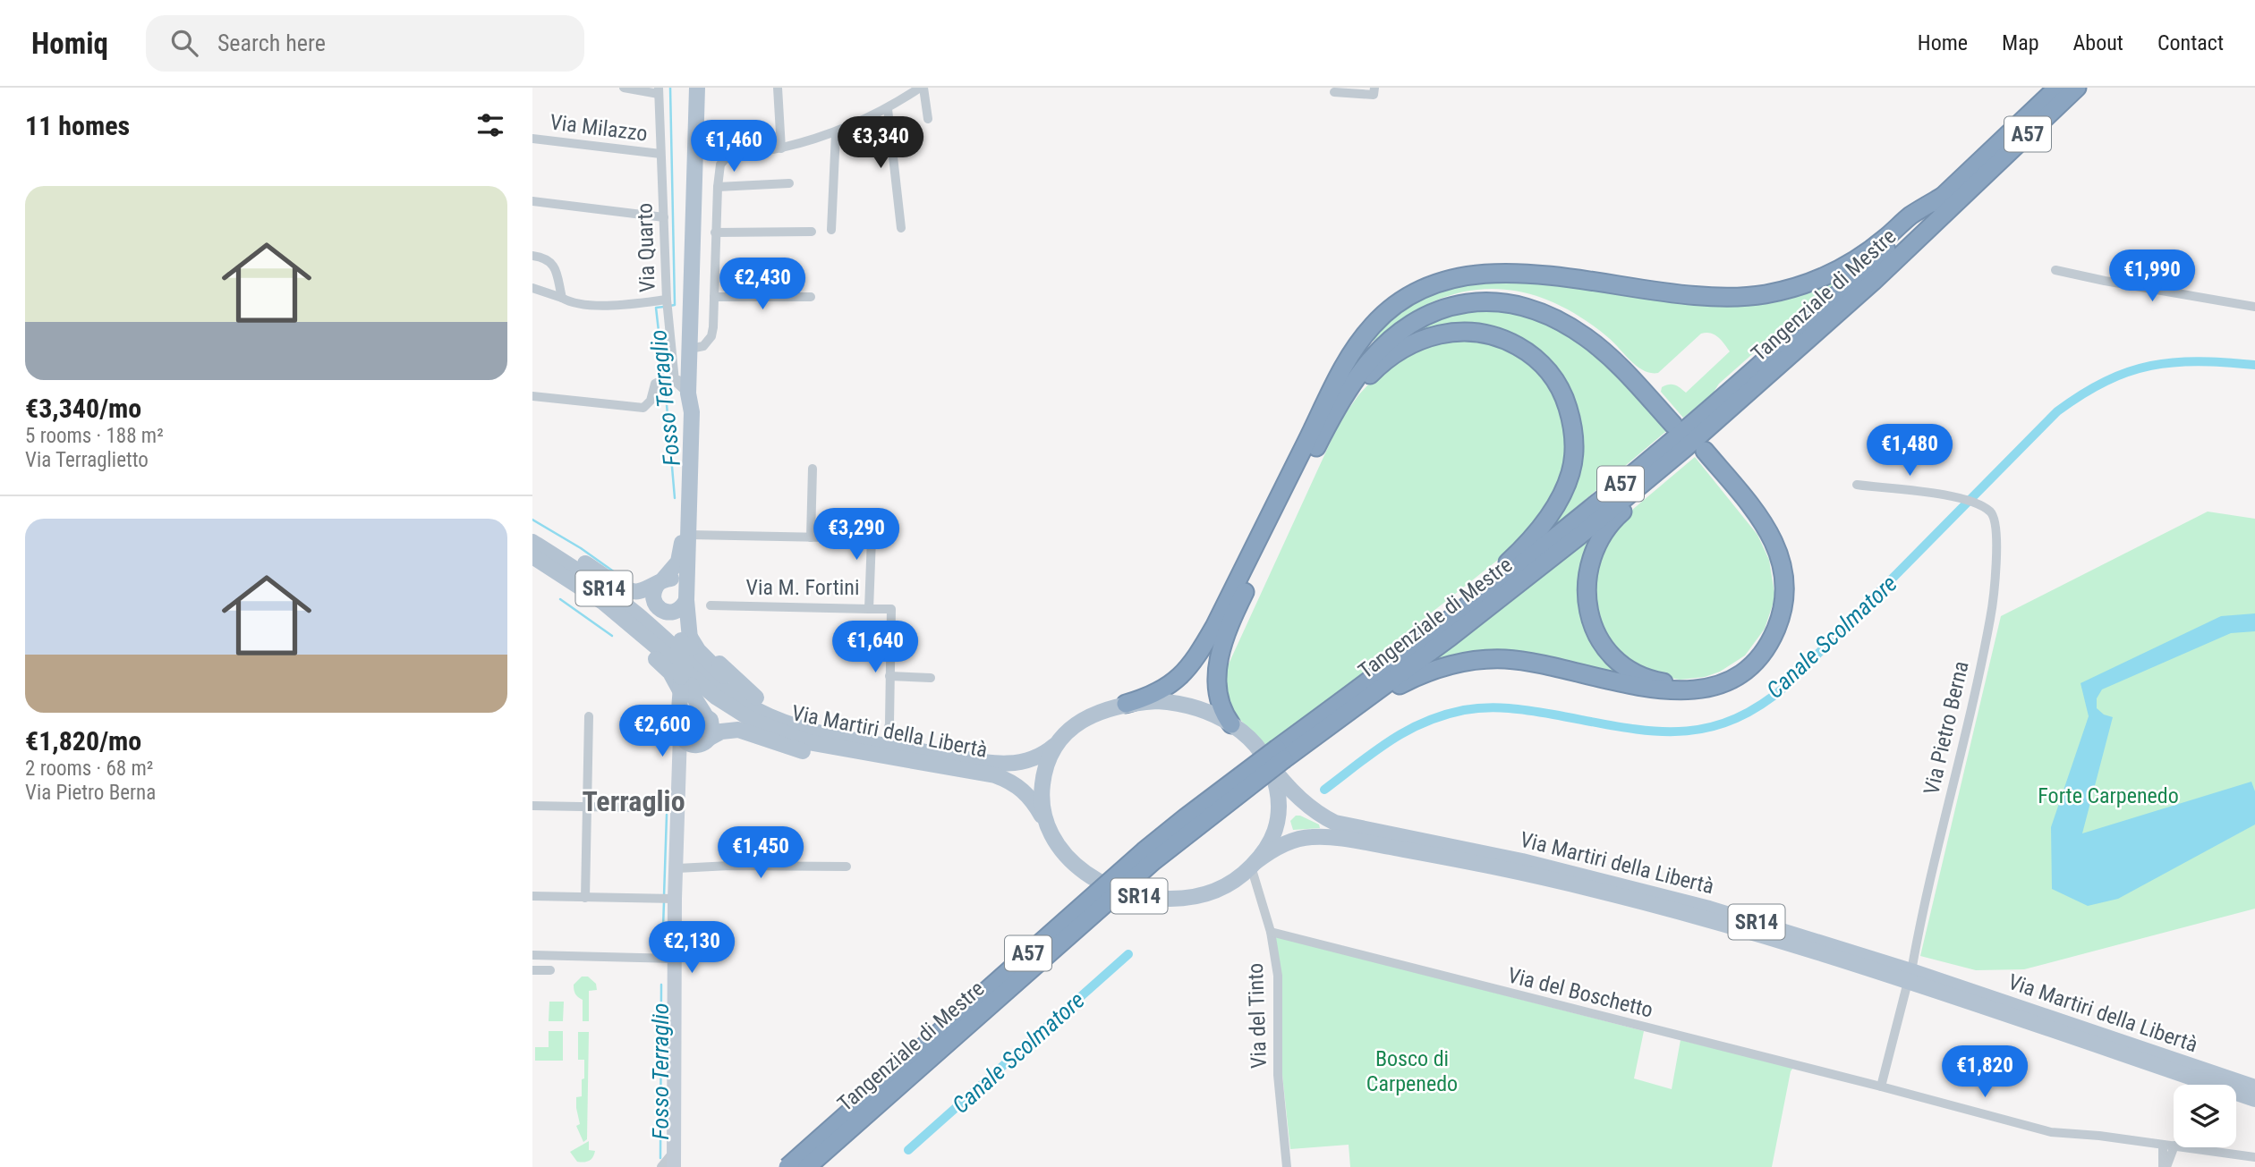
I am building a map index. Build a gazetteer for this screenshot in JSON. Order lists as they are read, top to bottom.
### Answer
{
  "streets": {
    "highway": ["A57", "Tangenziale di Mestre"],
    "main road": ["SR14", "Via Martiri della Libertà"],
    "street": [
      "Via Milazzo",
      "Via Quarto",
      "Via M. Fortini",
      "Via Pietro Berna",
      "Via del Boschetto",
      "Via del Tinto"
    ]
  },
  "crossings": [
    ["Via Milazzo", "Via Quarto"],
    ["A57", "Tangenziale di Mestre"],
    ["A57", "SR14"],
    ["A57", "Via Martiri della Libertà"],
    ["A57", "Via del Tinto"],
    ["Tangenziale di Mestre", "SR14"],
    ["Tangenziale di Mestre", "Via Martiri della Libertà"],
    ["Tangenziale di Mestre", "Via del Tinto"],
    ["SR14", "Via Martiri della Libertà"],
    ["SR14", "Via del Tinto"],
    ["Via Pietro Berna", "Via Martiri della Libertà"],
    ["Via Pietro Berna", "Via del Boschetto"],
    ["Via Martiri della Libertà", "Via del Tinto"],
    ["Via del Boschetto", "Via del Tinto"]
  ],
  "districts": ["Terraglio"],
  "water": ["Fosso Terraglio", "Canale Scolmatore"],
  "parks": ["Forte Carpenedo", "Bosco di Carpenedo"],
  "page": {
    "header": "Homiq",
    "search": "Search here",
    "nav": [
      "Home",
      "Map",
      "About",
      "Contact"
    ],
    "heading": "11 homes",
    "price": [
      "€3,340",
      "€1,460",
      "€1,990",
      "€2,430",
      "€1,480",
      "€3,290",
      "€1,640",
      "€2,600",
      "€1,450",
      "€2,130",
      "€1,820"
    ],
    "list": [
      {
        "name": "€3,340/mo",
        "note": "5 rooms · 188 m² · Via Terraglietto"
      },
      {
        "name": "€1,820/mo",
        "note": "2 rooms · 68 m² · Via Pietro Berna"
      }
    ]
  }
}
